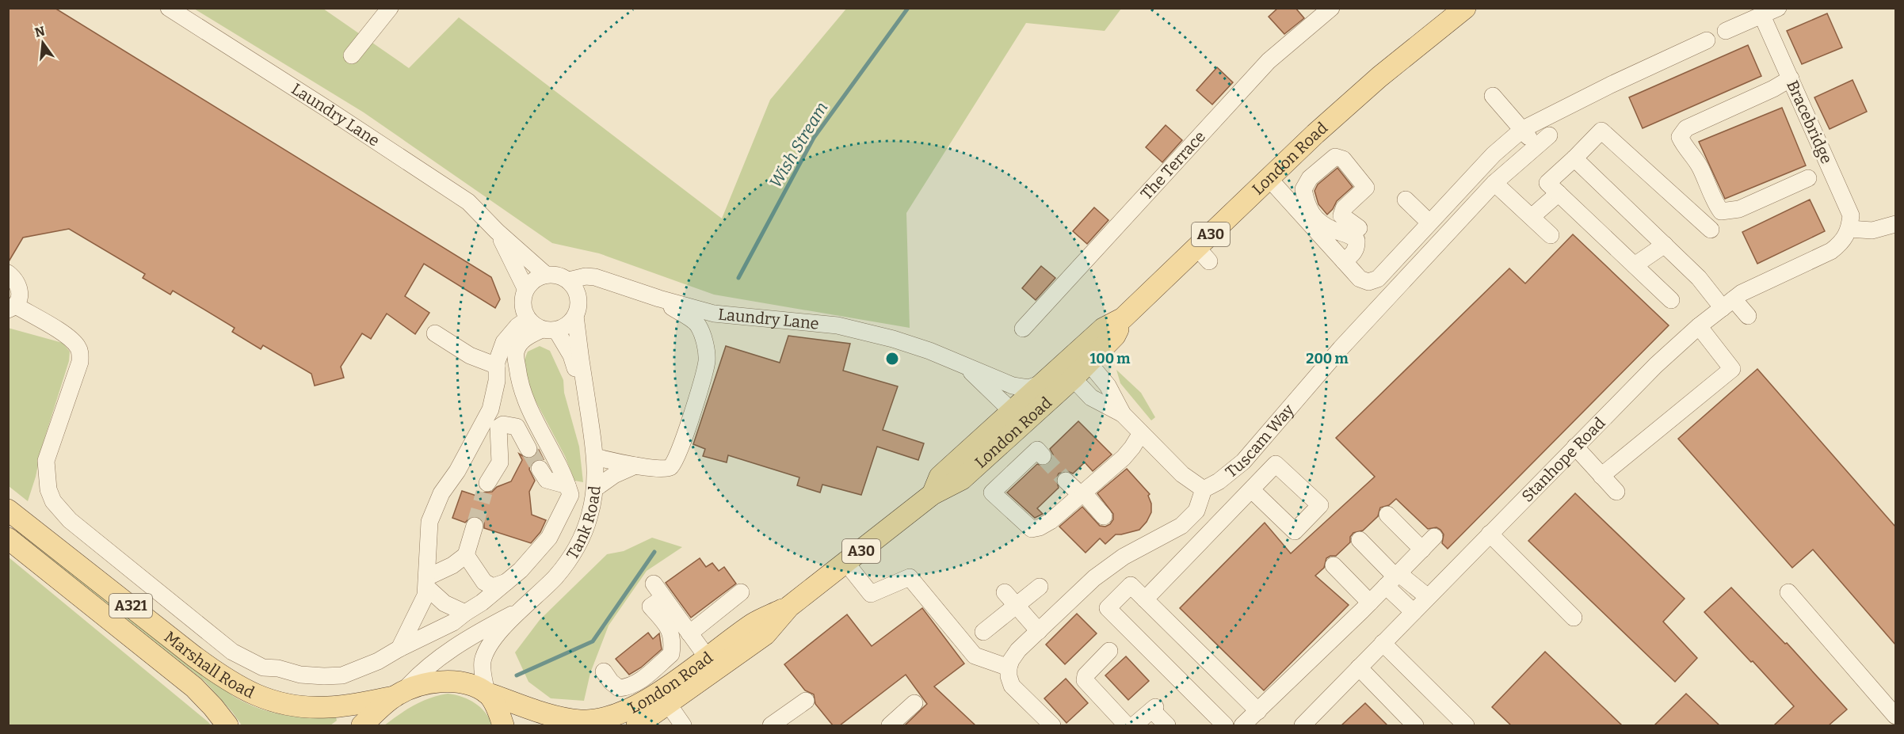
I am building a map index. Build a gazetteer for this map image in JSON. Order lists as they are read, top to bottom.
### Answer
{
  "streets": {
    "main road": [
      "London Road",
      "A30",
      "A321",
      "Marshall Road"
    ],
    "street": [
      "Laundry Lane",
      "Bracebridge",
      "The Terrace",
      "Tuscam Way",
      "Stanhope Road",
      "Tank Road"
    ]
  },
  "crossings": [
    ["Laundry Lane", "London Road"],
    ["Laundry Lane", "Tank Road"],
    ["Bracebridge", "Stanhope Road"],
    ["London Road", "Tank Road"],
    ["London Road", "Marshall Road"],
    ["Tank Road", "Marshall Road"]
  ],
  "water": ["Wish Stream"],
  "north": "top",
  "rings": ["100 m", "200 m"]
}
